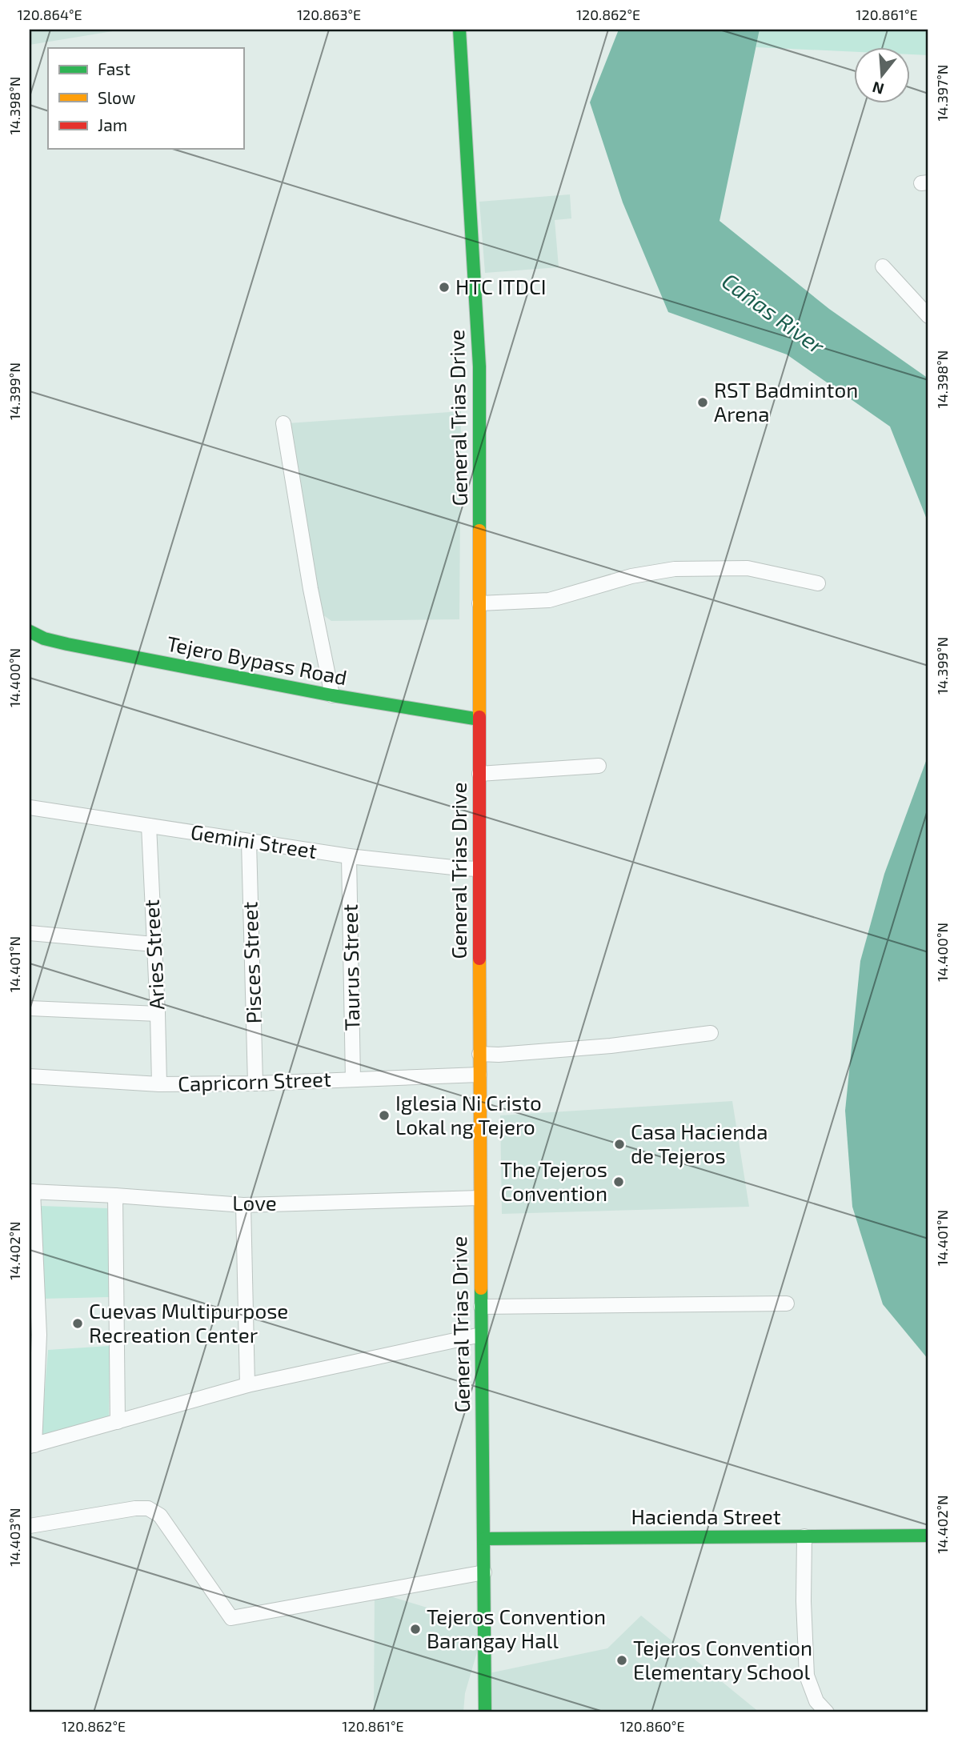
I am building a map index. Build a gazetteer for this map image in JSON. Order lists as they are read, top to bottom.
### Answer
{
  "streets": {
    "main road": ["General Trias Drive", "Tejero Bypass Road", "Hacienda Street"],
    "street": [
      "Gemini Street",
      "Aries Street",
      "Pisces Street",
      "Taurus Street",
      "Capricorn Street",
      "Love"
    ]
  },
  "crossings": [
    ["General Trias Drive", "Tejero Bypass Road"],
    ["General Trias Drive", "Gemini Street"],
    ["General Trias Drive", "Capricorn Street"],
    ["General Trias Drive", "Love"],
    ["General Trias Drive", "Hacienda Street"],
    ["Gemini Street", "Aries Street"],
    ["Gemini Street", "Pisces Street"],
    ["Gemini Street", "Taurus Street"],
    ["Aries Street", "Capricorn Street"],
    ["Pisces Street", "Capricorn Street"],
    ["Taurus Street", "Capricorn Street"]
  ],
  "water": ["Cañas River"],
  "places": [
    "HTC ITDCI",
    "RST Badminton Arena",
    "Iglesia Ni Cristo Lokal ng Tejero",
    "Casa Hacienda de Tejeros",
    "The Tejeros Convention",
    "Cuevas Multipurpose Recreation Center",
    "Tejeros Convention Barangay Hall",
    "Tejeros Convention Elementary School"
  ],
  "legend": ["Fast", "Slow", "Jam"],
  "north": "bottom",
  "coordinates": [
    "120.864°E",
    "120.863°E",
    "120.862°E",
    "120.861°E",
    "14.397°N",
    "14.398°N",
    "14.399°N",
    "14.400°N",
    "14.401°N",
    "14.402°N",
    "14.403°N",
    "120.860°E"
  ]
}
